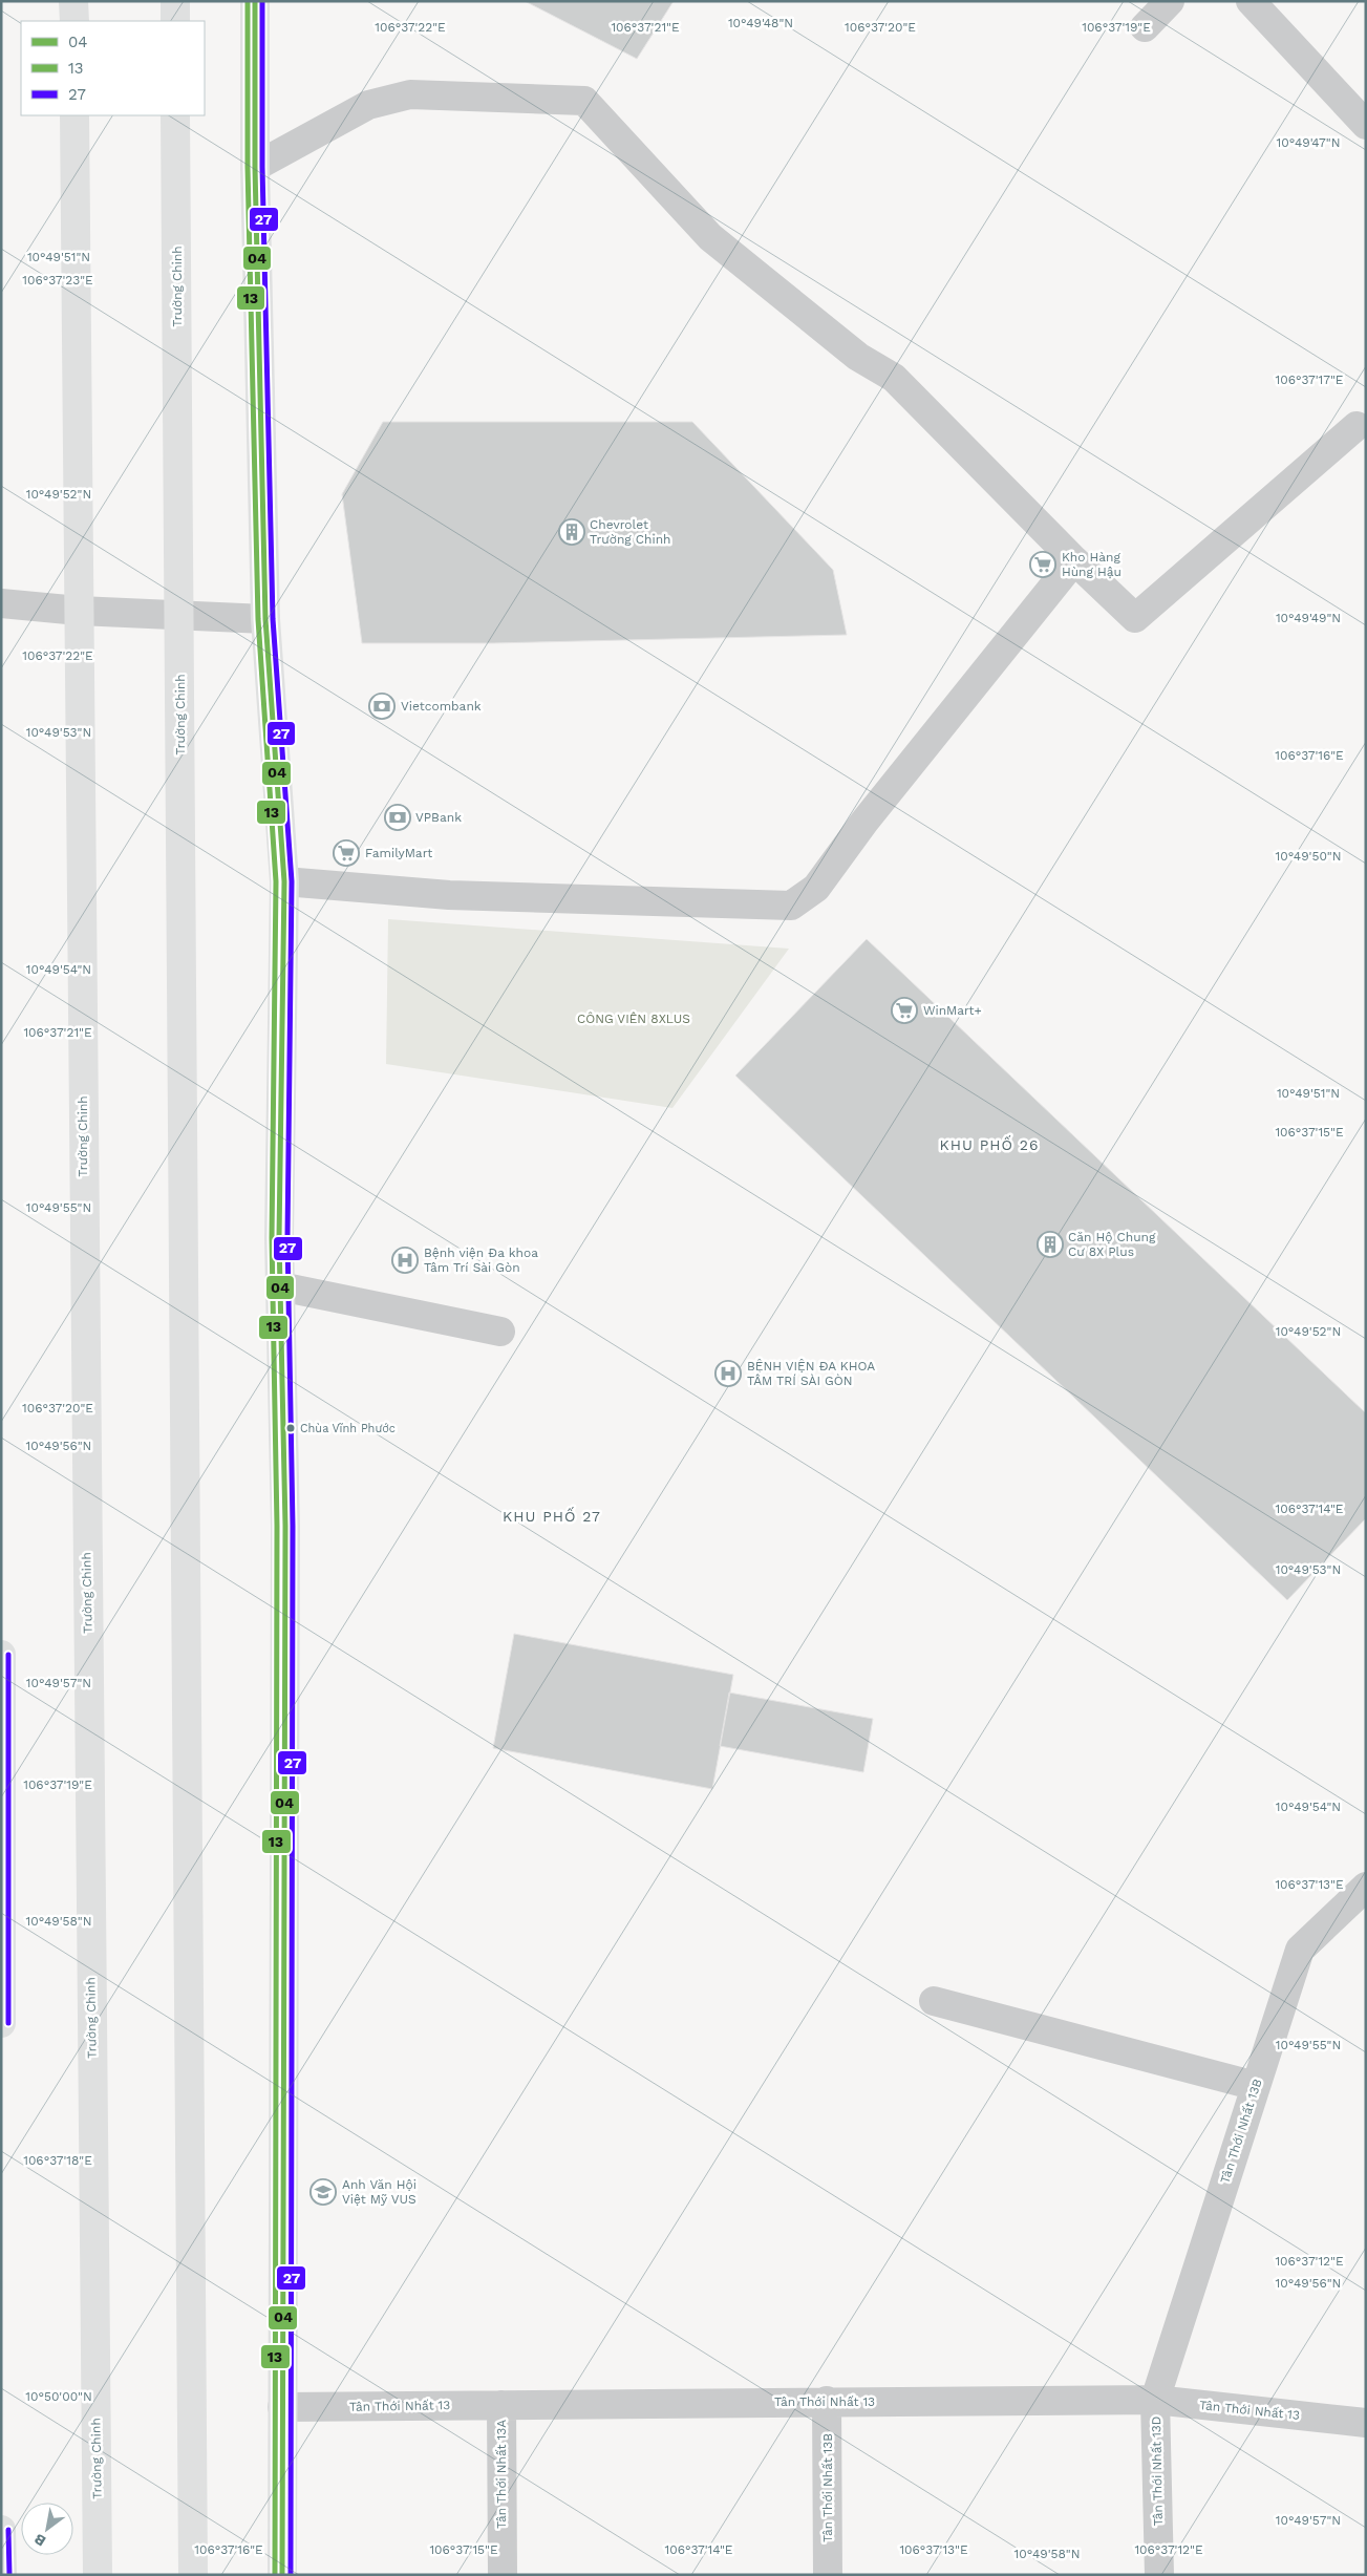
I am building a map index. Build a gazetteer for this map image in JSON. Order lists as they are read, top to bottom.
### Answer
{
  "streets": {
    "main road": ["Trường Chinh"],
    "street": [
      "Tân Thới Nhất 13B",
      "Tân Thới Nhất 13",
      "Tân Thới Nhất 13D",
      "Tân Thới Nhất 13A"
    ]
  },
  "crossings": [
    ["Tân Thới Nhất 13B", "Tân Thới Nhất 13"],
    ["Tân Thới Nhất 13B", "Tân Thới Nhất 13D"],
    ["Tân Thới Nhất 13", "Tân Thới Nhất 13D"],
    ["Tân Thới Nhất 13", "Tân Thới Nhất 13A"]
  ],
  "districts": ["KHU PHỐ 26", "KHU PHỐ 27"],
  "parks": ["CÔNG VIÊN 8XLUS"],
  "places": {
    "building": ["Chevrolet Trường Chinh", "Căn Hộ Chung Cư 8X Plus"],
    "supermarket": ["Kho Hàng Hùng Hậu", "FamilyMart", "WinMart+"],
    "bank": ["Vietcombank", "VPBank"],
    "hospital": ["Bệnh viện Đa khoa Tâm Trí Sài Gòn", "BỆNH VIỆN ĐA KHOA TÂM TRÍ SÀI GÒN"],
    "other": ["Chùa Vĩnh Phước"],
    "school or university": ["Anh Văn Hội Việt Mỹ VUS"]
  },
  "lines": ["transit line 04", "transit line 13", "transit line 27"],
  "legend": ["04", "13", "27"],
  "north": "bottom left",
  "coordinates": [
    "10°49'48\"N",
    "106°37'22\"E",
    "106°37'21\"E",
    "106°37'20\"E",
    "106°37'19\"E",
    "10°49'47\"N",
    "10°49'51\"N",
    "106°37'23\"E",
    "106°37'17\"E",
    "10°49'52\"N",
    "10°49'49\"N",
    "10°49'53\"N",
    "106°37'16\"E",
    "10°49'50\"N",
    "10°49'54\"N",
    "106°37'15\"E",
    "10°49'55\"N",
    "10°49'56\"N",
    "106°37'14\"E",
    "10°49'57\"N",
    "106°37'13\"E",
    "10°49'58\"N",
    "106°37'18\"E",
    "106°37'12\"E",
    "10°50'00\"N"
  ]
}
